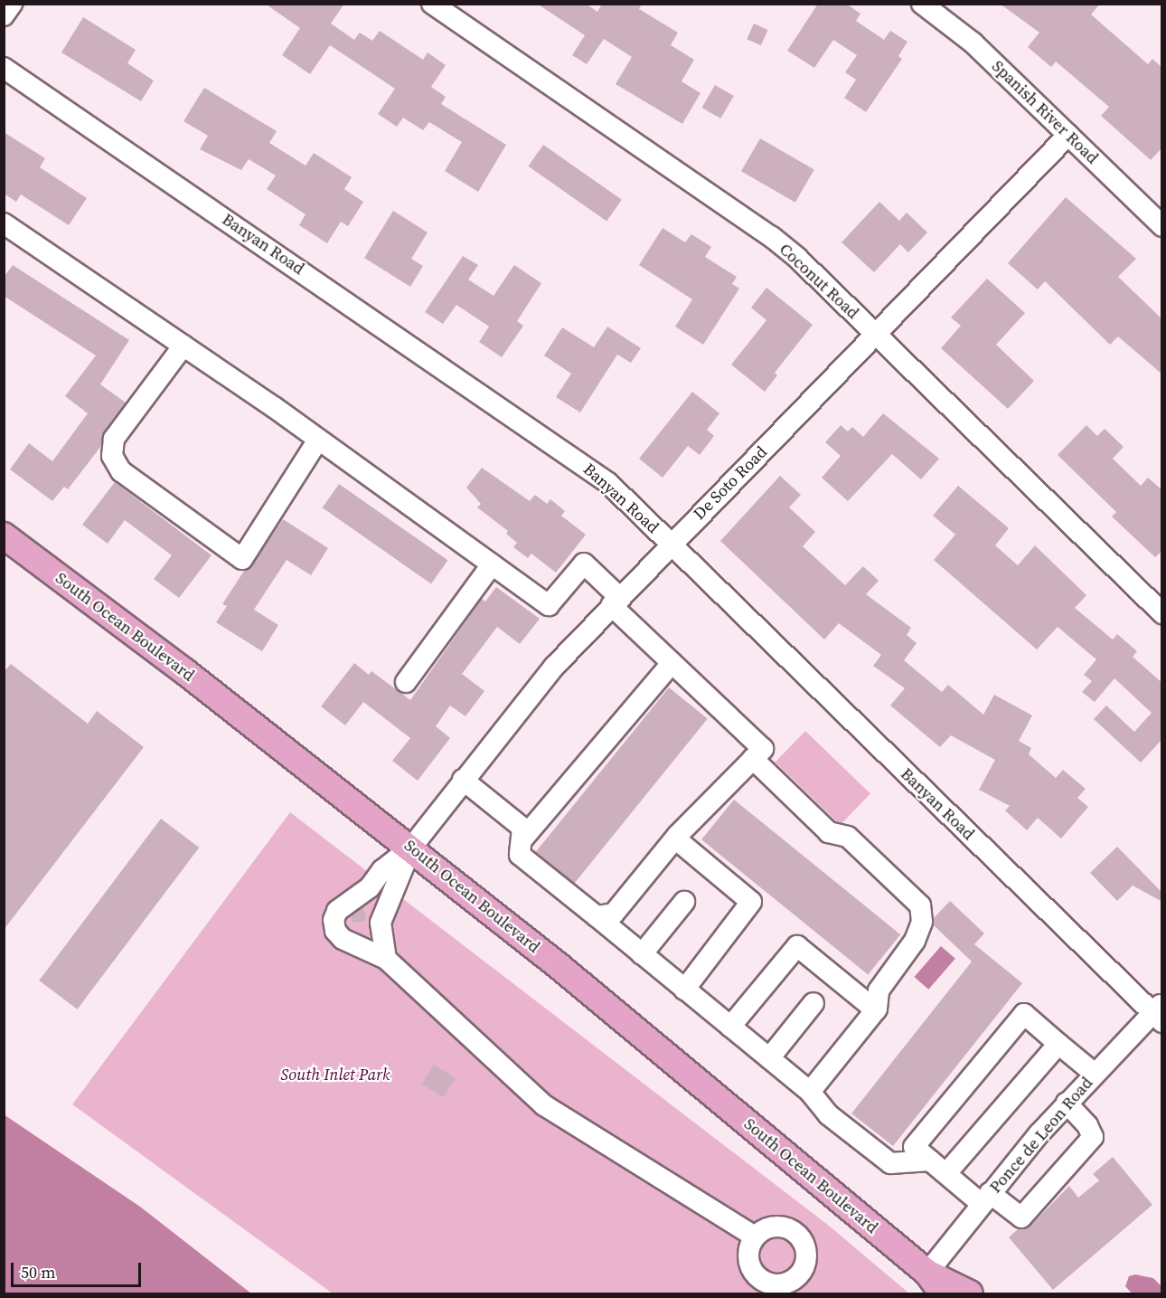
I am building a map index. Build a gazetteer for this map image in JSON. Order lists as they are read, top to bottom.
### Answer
{
  "streets": {
    "main road": ["South Ocean Boulevard"],
    "street": [
      "Spanish River Road",
      "Banyan Road",
      "Coconut Road",
      "De Soto Road",
      "Ponce de Leon Road"
    ]
  },
  "crossings": [
    ["Spanish River Road", "De Soto Road"],
    ["Banyan Road", "De Soto Road"],
    ["Banyan Road", "Ponce de Leon Road"],
    ["Coconut Road", "De Soto Road"],
    ["De Soto Road", "South Ocean Boulevard"],
    ["South Ocean Boulevard", "Ponce de Leon Road"]
  ],
  "parks": ["South Inlet Park"],
  "scale_bar": "50 m"
}
